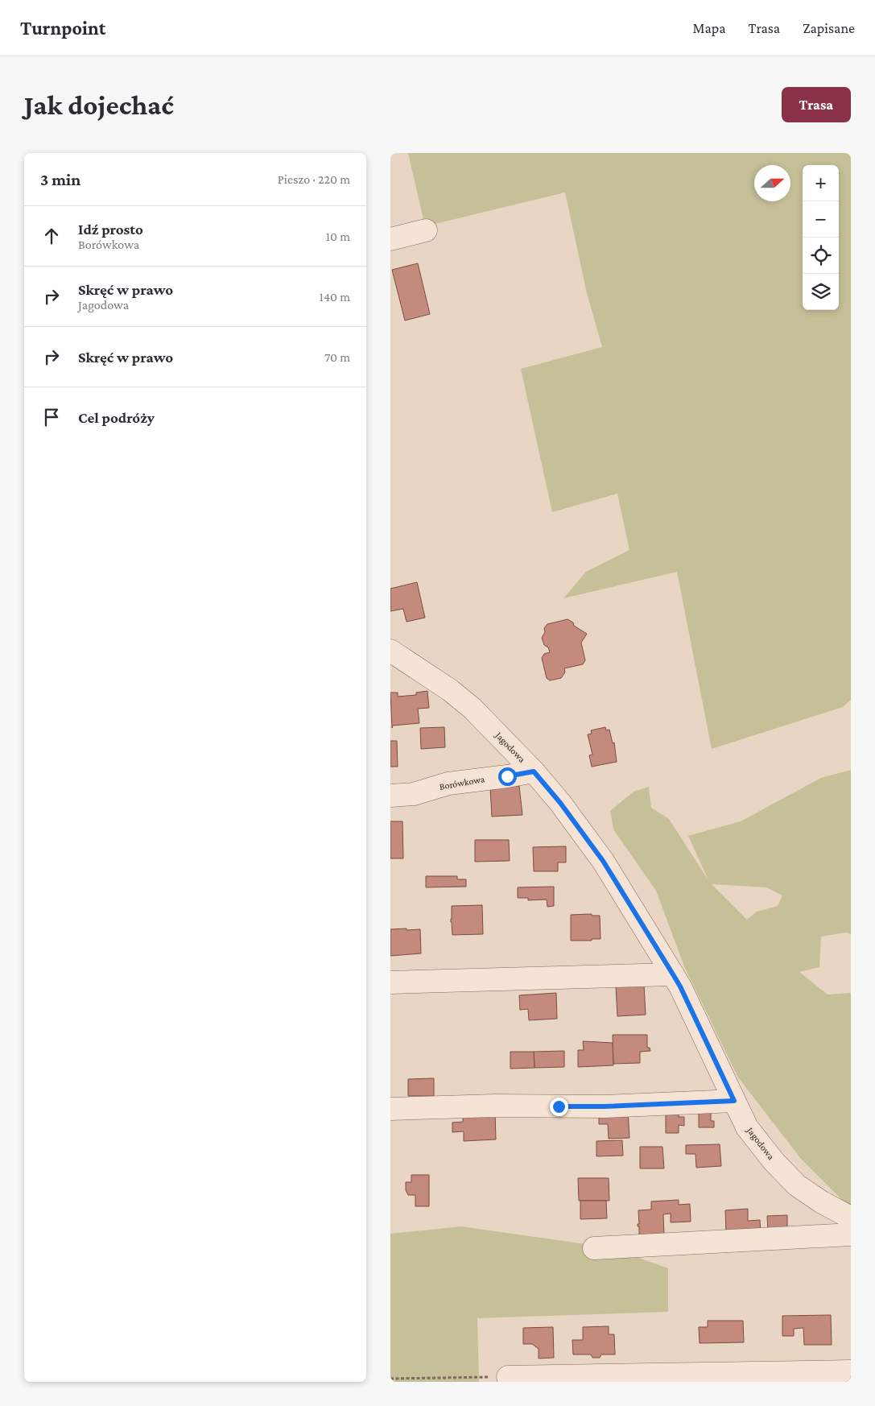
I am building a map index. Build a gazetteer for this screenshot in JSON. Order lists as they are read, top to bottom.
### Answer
{
  "streets": {
    "street": ["Jagodowa", "Borówkowa"]
  },
  "crossings": [
    ["Jagodowa", "Borówkowa"]
  ],
  "north": "right",
  "page": {
    "header": "Turnpoint",
    "nav": ["Mapa", "Trasa", "Zapisane"],
    "buttons": "Trasa",
    "title": "Jak dojechać",
    "heading": ["3 min", "Pieszo · 220 m"],
    "map_buttons": ["+", "−"],
    "list": [
      ["Idź prosto", "Borówkowa", "10 m"],
      ["Skręć w prawo", "Jagodowa", "140 m"],
      ["Skręć w prawo", "70 m"],
      "Cel podróży"
    ]
  }
}
